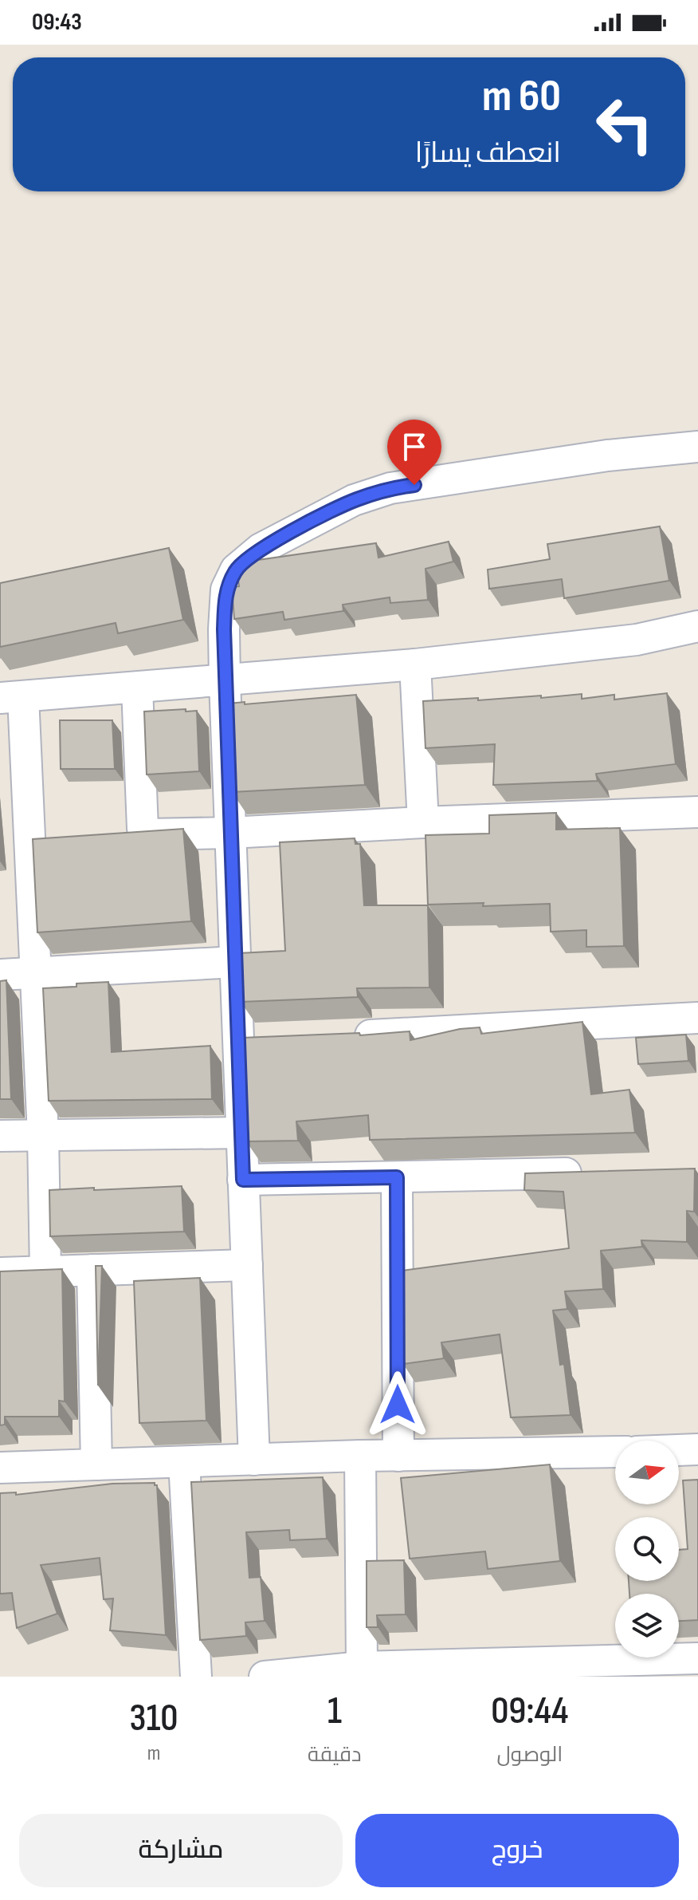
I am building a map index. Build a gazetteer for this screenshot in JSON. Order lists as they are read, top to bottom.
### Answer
{
  "north": "right",
  "page": {
    "status": "09:43",
    "turn": ["60 m", "انعطف يسارًا"],
    "eta": [
      "09:44",
      "الوصول",
      "1",
      "دقيقة",
      "310",
      "m"
    ],
    "buttons": ["خروج", "مشاركة"]
  }
}
